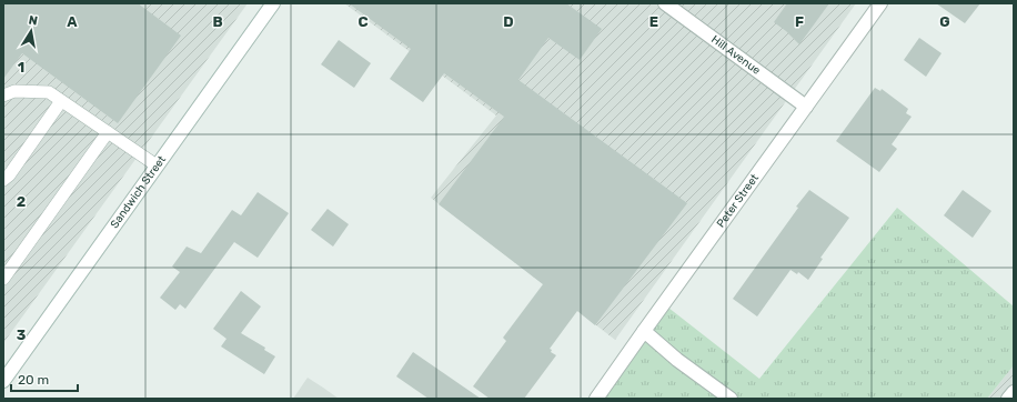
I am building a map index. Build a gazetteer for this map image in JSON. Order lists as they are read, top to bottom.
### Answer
{
  "streets": {
    "street": ["Hill Avenue", "Sandwich Street", "Peter Street"]
  },
  "crossings": [
    ["Hill Avenue", "Peter Street"]
  ],
  "scale_bar": "20 m",
  "north": "top",
  "grid": {
    "columns": [
      "A",
      "B",
      "C",
      "D",
      "E",
      "F",
      "G"
    ],
    "rows": ["1", "2", "3"]
  }
}
